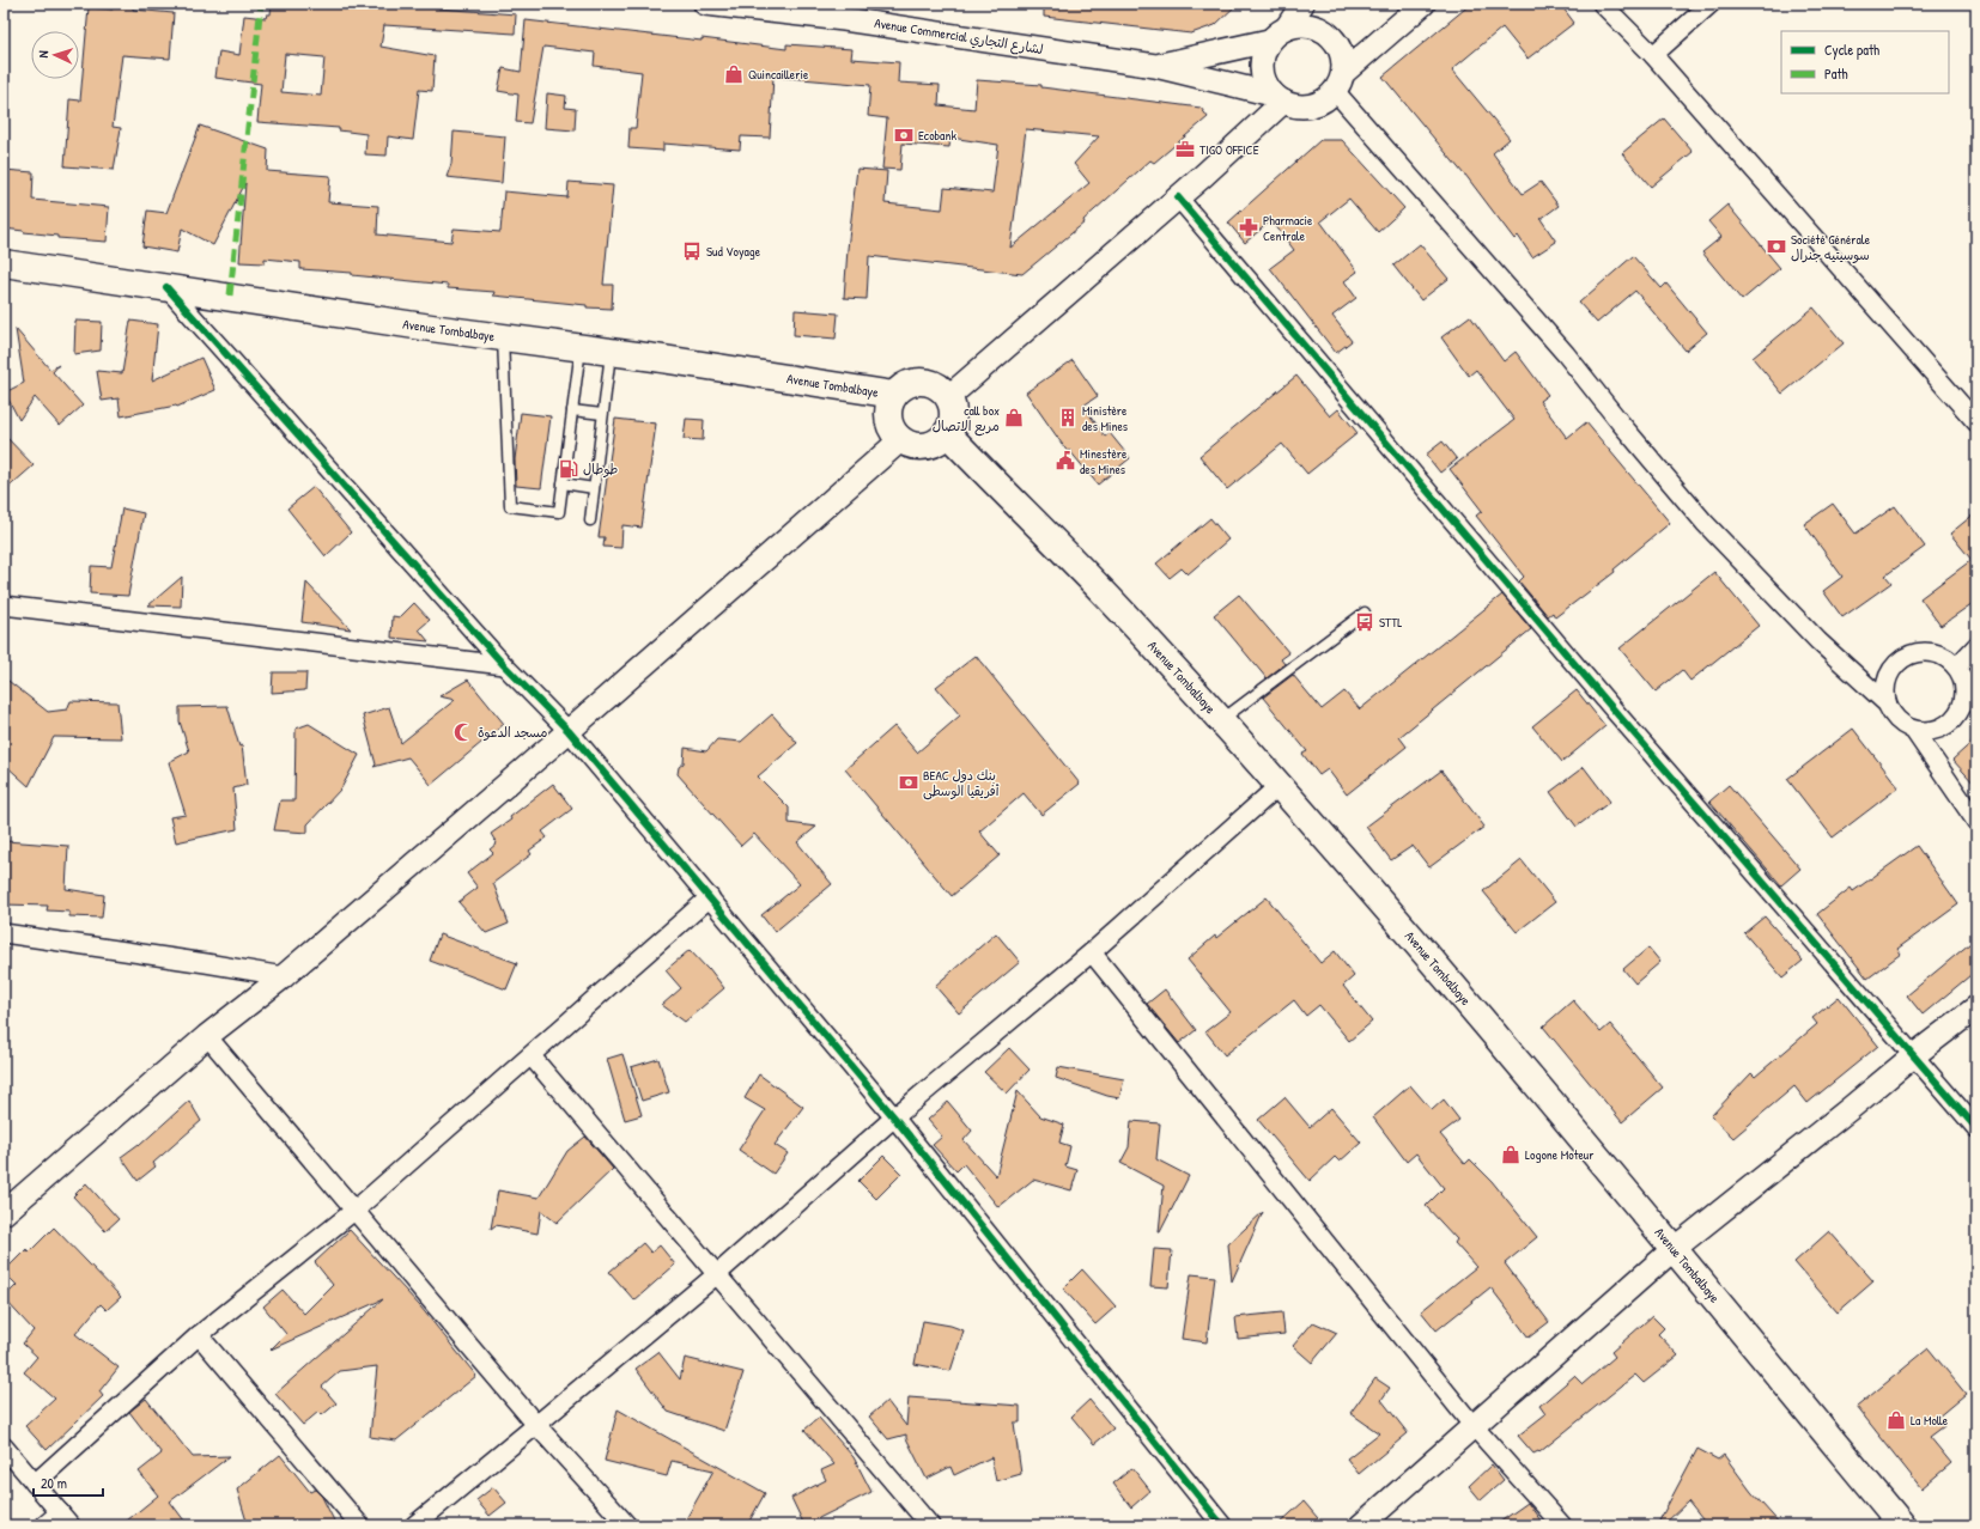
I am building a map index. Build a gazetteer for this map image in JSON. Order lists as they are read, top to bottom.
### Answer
{
  "streets": {
    "main road": ["Avenue Tombalbaye"],
    "street": ["Avenue Commercial لشارع التجاري"]
  },
  "places": {
    "shop": [
      "Quincaillerie",
      "call box مربع الاتصال",
      "Logone Moteur",
      "La Molle"
    ],
    "bank": ["Ecobank", "Société Générale سوسيتيه جنرال", "BEAC بنك دول أفريقيا الوسطى"],
    "office": ["TIGO OFFICE"],
    "pharmacy": ["Pharmacie Centrale"],
    "bus stop": ["Sud Voyage", "STTL"],
    "building": ["Ministère des Mines"],
    "public building": ["Minestère des Mines"],
    "fuel station": ["طوطال"],
    "mosque": ["مسجد الدعوة"]
  },
  "legend": ["Cycle path", "Path"],
  "scale_bar": "20 m",
  "north": "left"
}
